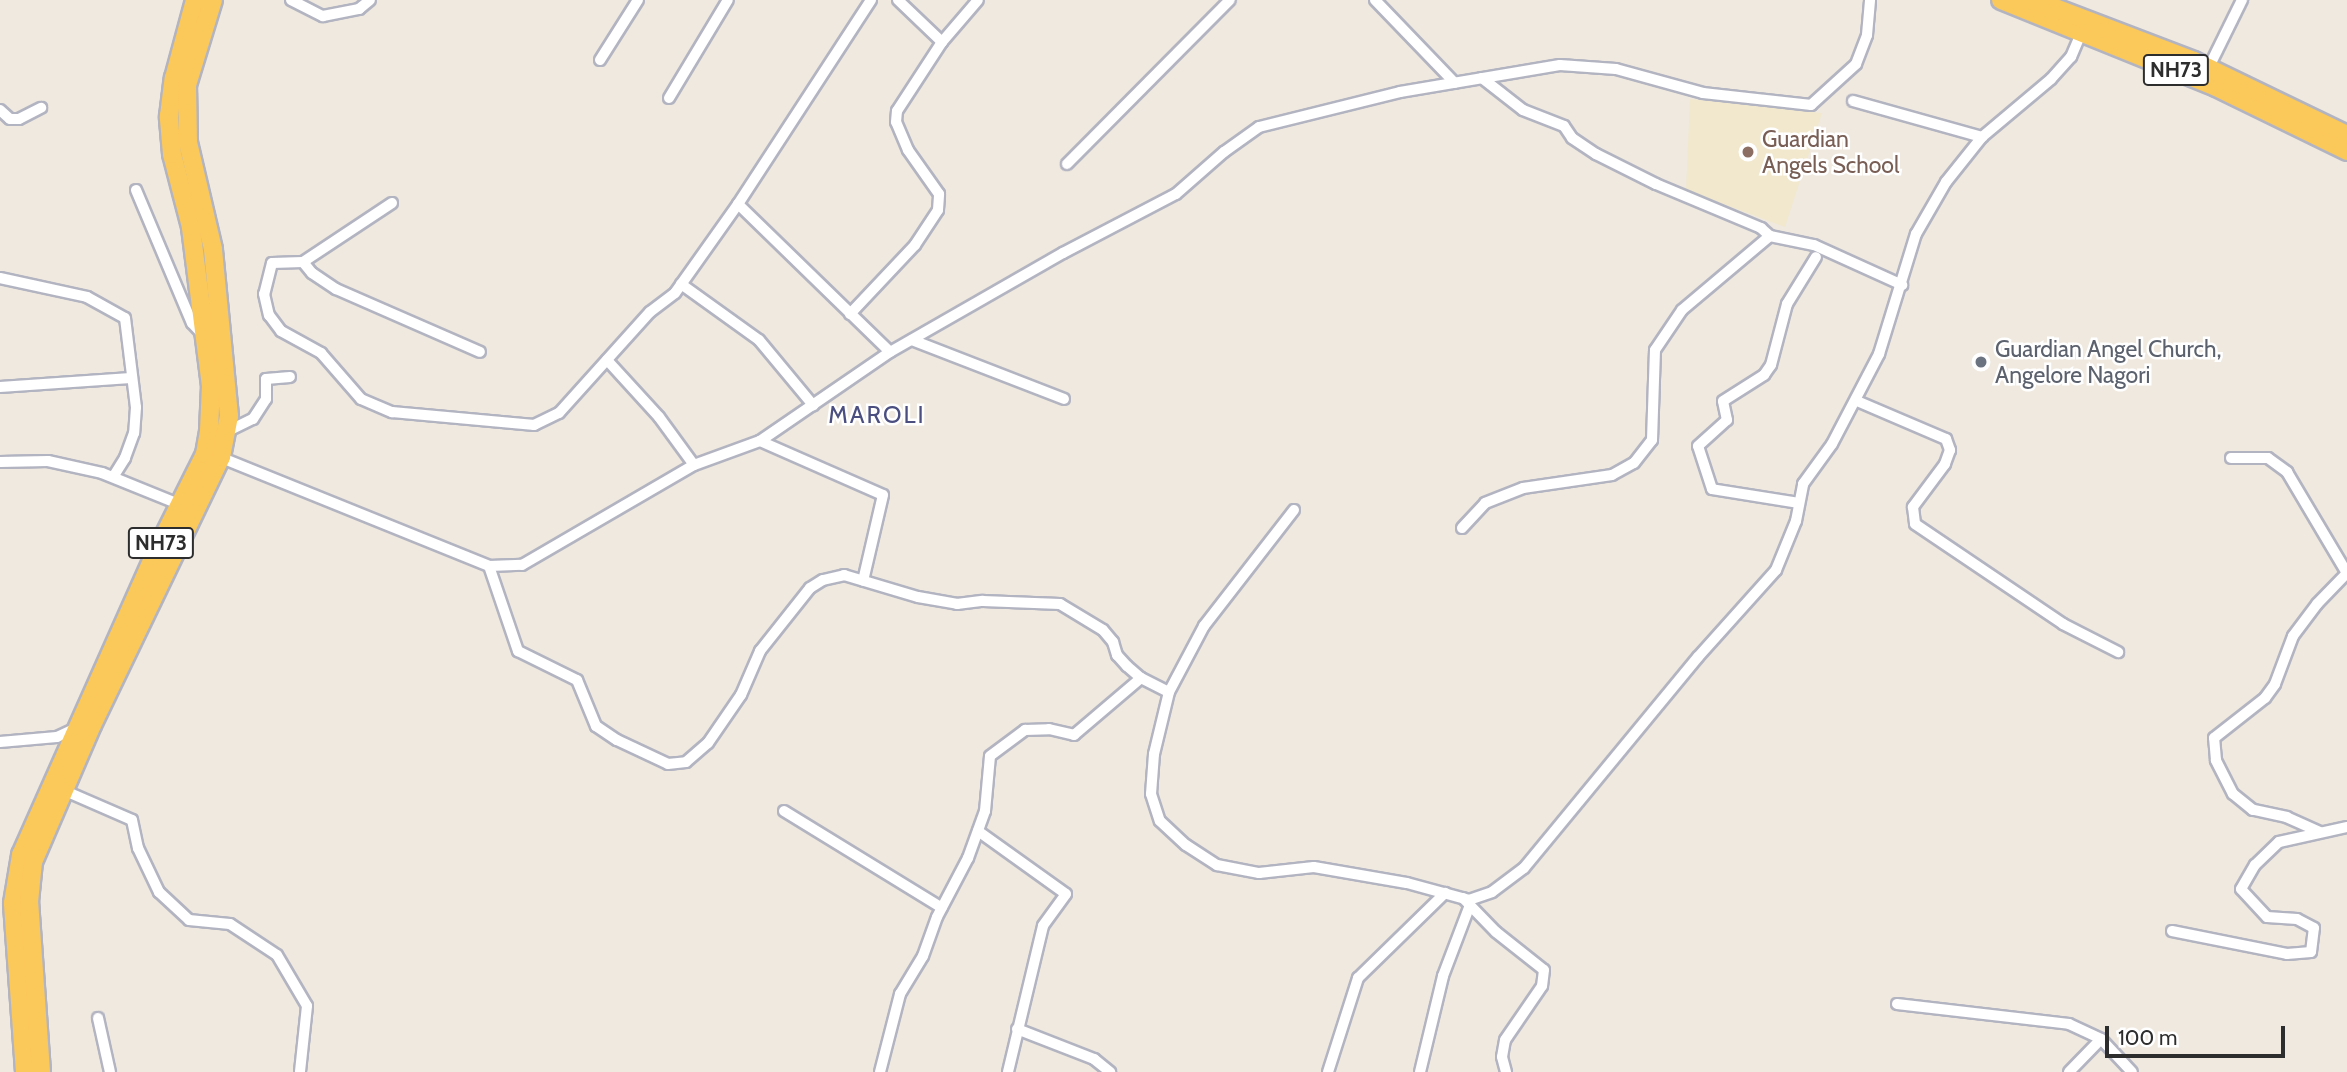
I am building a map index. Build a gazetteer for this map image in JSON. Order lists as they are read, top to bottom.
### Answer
{
  "streets": {
    "highway": ["NH73"]
  },
  "districts": ["MAROLI"],
  "places": ["Guardian Angels School", "Guardian Angel Church, Angelore Nagori"],
  "scale_bar": "100 m"
}
